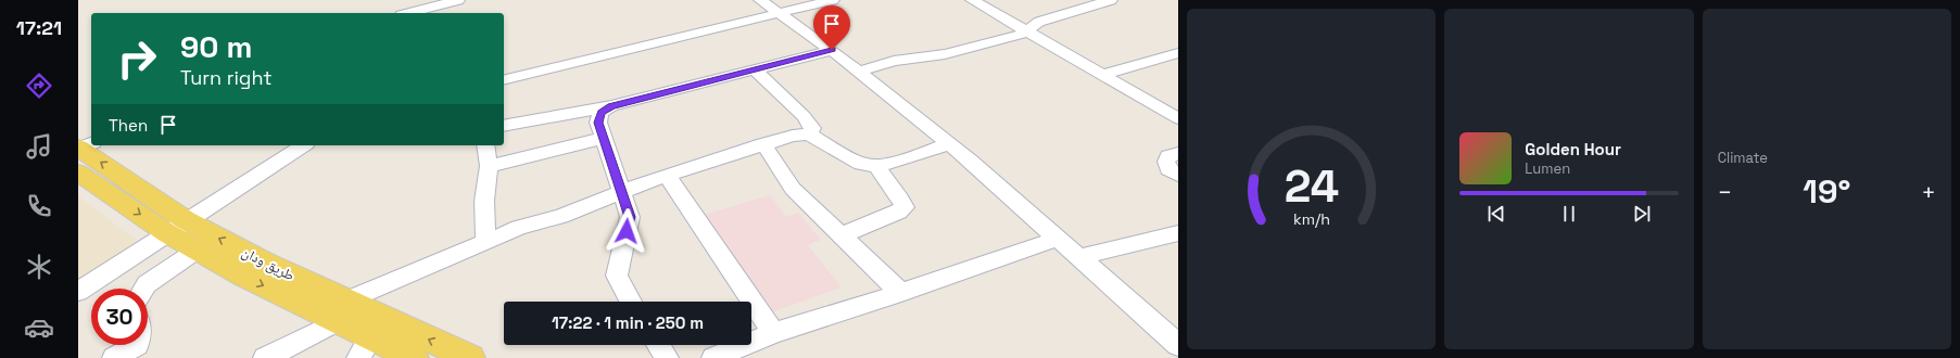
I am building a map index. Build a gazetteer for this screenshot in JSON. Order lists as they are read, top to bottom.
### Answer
{
  "streets": {
    "main road": ["طريق ودان"]
  },
  "page": {
    "tabs": "17:21",
    "tile": "Climate",
    "turn": ["90 m", "Turn right"],
    "then": "Then",
    "song": ["Golden Hour", "Lumen"],
    "heat": ["−", "19°", "+"],
    "limit": "30",
    "trip": "17:22 · 1 min · 250 m",
    "gauge": ["24", "km/h"]
  }
}
